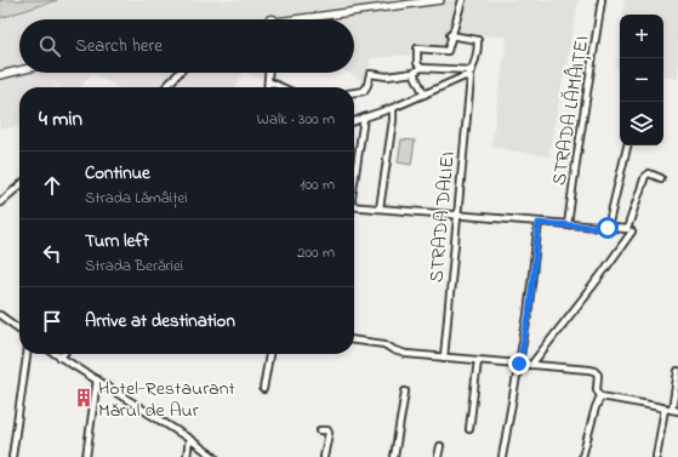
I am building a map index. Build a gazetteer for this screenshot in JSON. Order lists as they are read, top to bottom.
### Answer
{
  "streets": {
    "street": ["STRADA LĂMÂIȚEI", "STRADA DALIEI"]
  },
  "places": {
    "building": ["Hotel-Restaurant Mărul de Aur"]
  },
  "page": {
    "map_buttons": ["+", "−"],
    "search": "Search here",
    "heading": ["4 min", "Walk · 300 m"],
    "list": [
      ["Continue", "Strada Lămâiței", "100 m"],
      ["Turn left", "Strada Berăriei", "200 m"],
      "Arrive at destination"
    ]
  }
}
